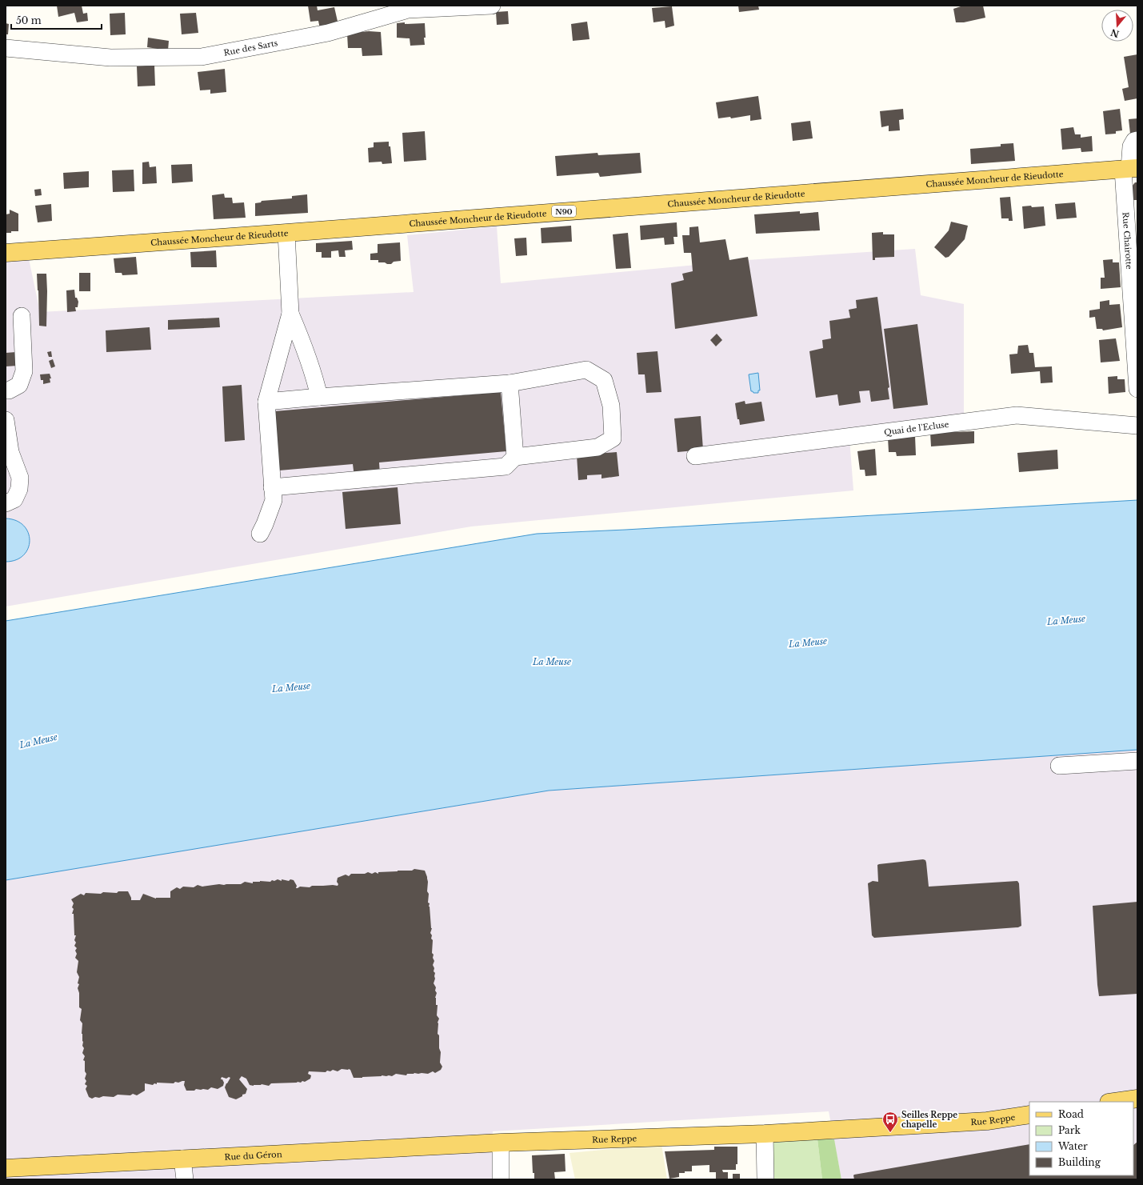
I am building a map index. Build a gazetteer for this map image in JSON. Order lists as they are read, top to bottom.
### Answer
{
  "streets": {
    "main road": [
      "Chaussée Moncheur de Rieudotte",
      "N90",
      "Rue Reppe",
      "Rue du Géron"
    ],
    "street": ["Rue des Sarts", "Rue Chairotte", "Quai de l'Ecluse"]
  },
  "crossings": [
    ["Chaussée Moncheur de Rieudotte", "Rue Chairotte"],
    ["Rue Reppe", "Rue du Géron"]
  ],
  "water": ["La Meuse"],
  "places": {
    "bus stop": ["Seilles Reppe chapelle"]
  },
  "legend": [
    "Road",
    "Park",
    "Water",
    "Building"
  ],
  "scale_bar": "50 m",
  "north": "bottom"
}
